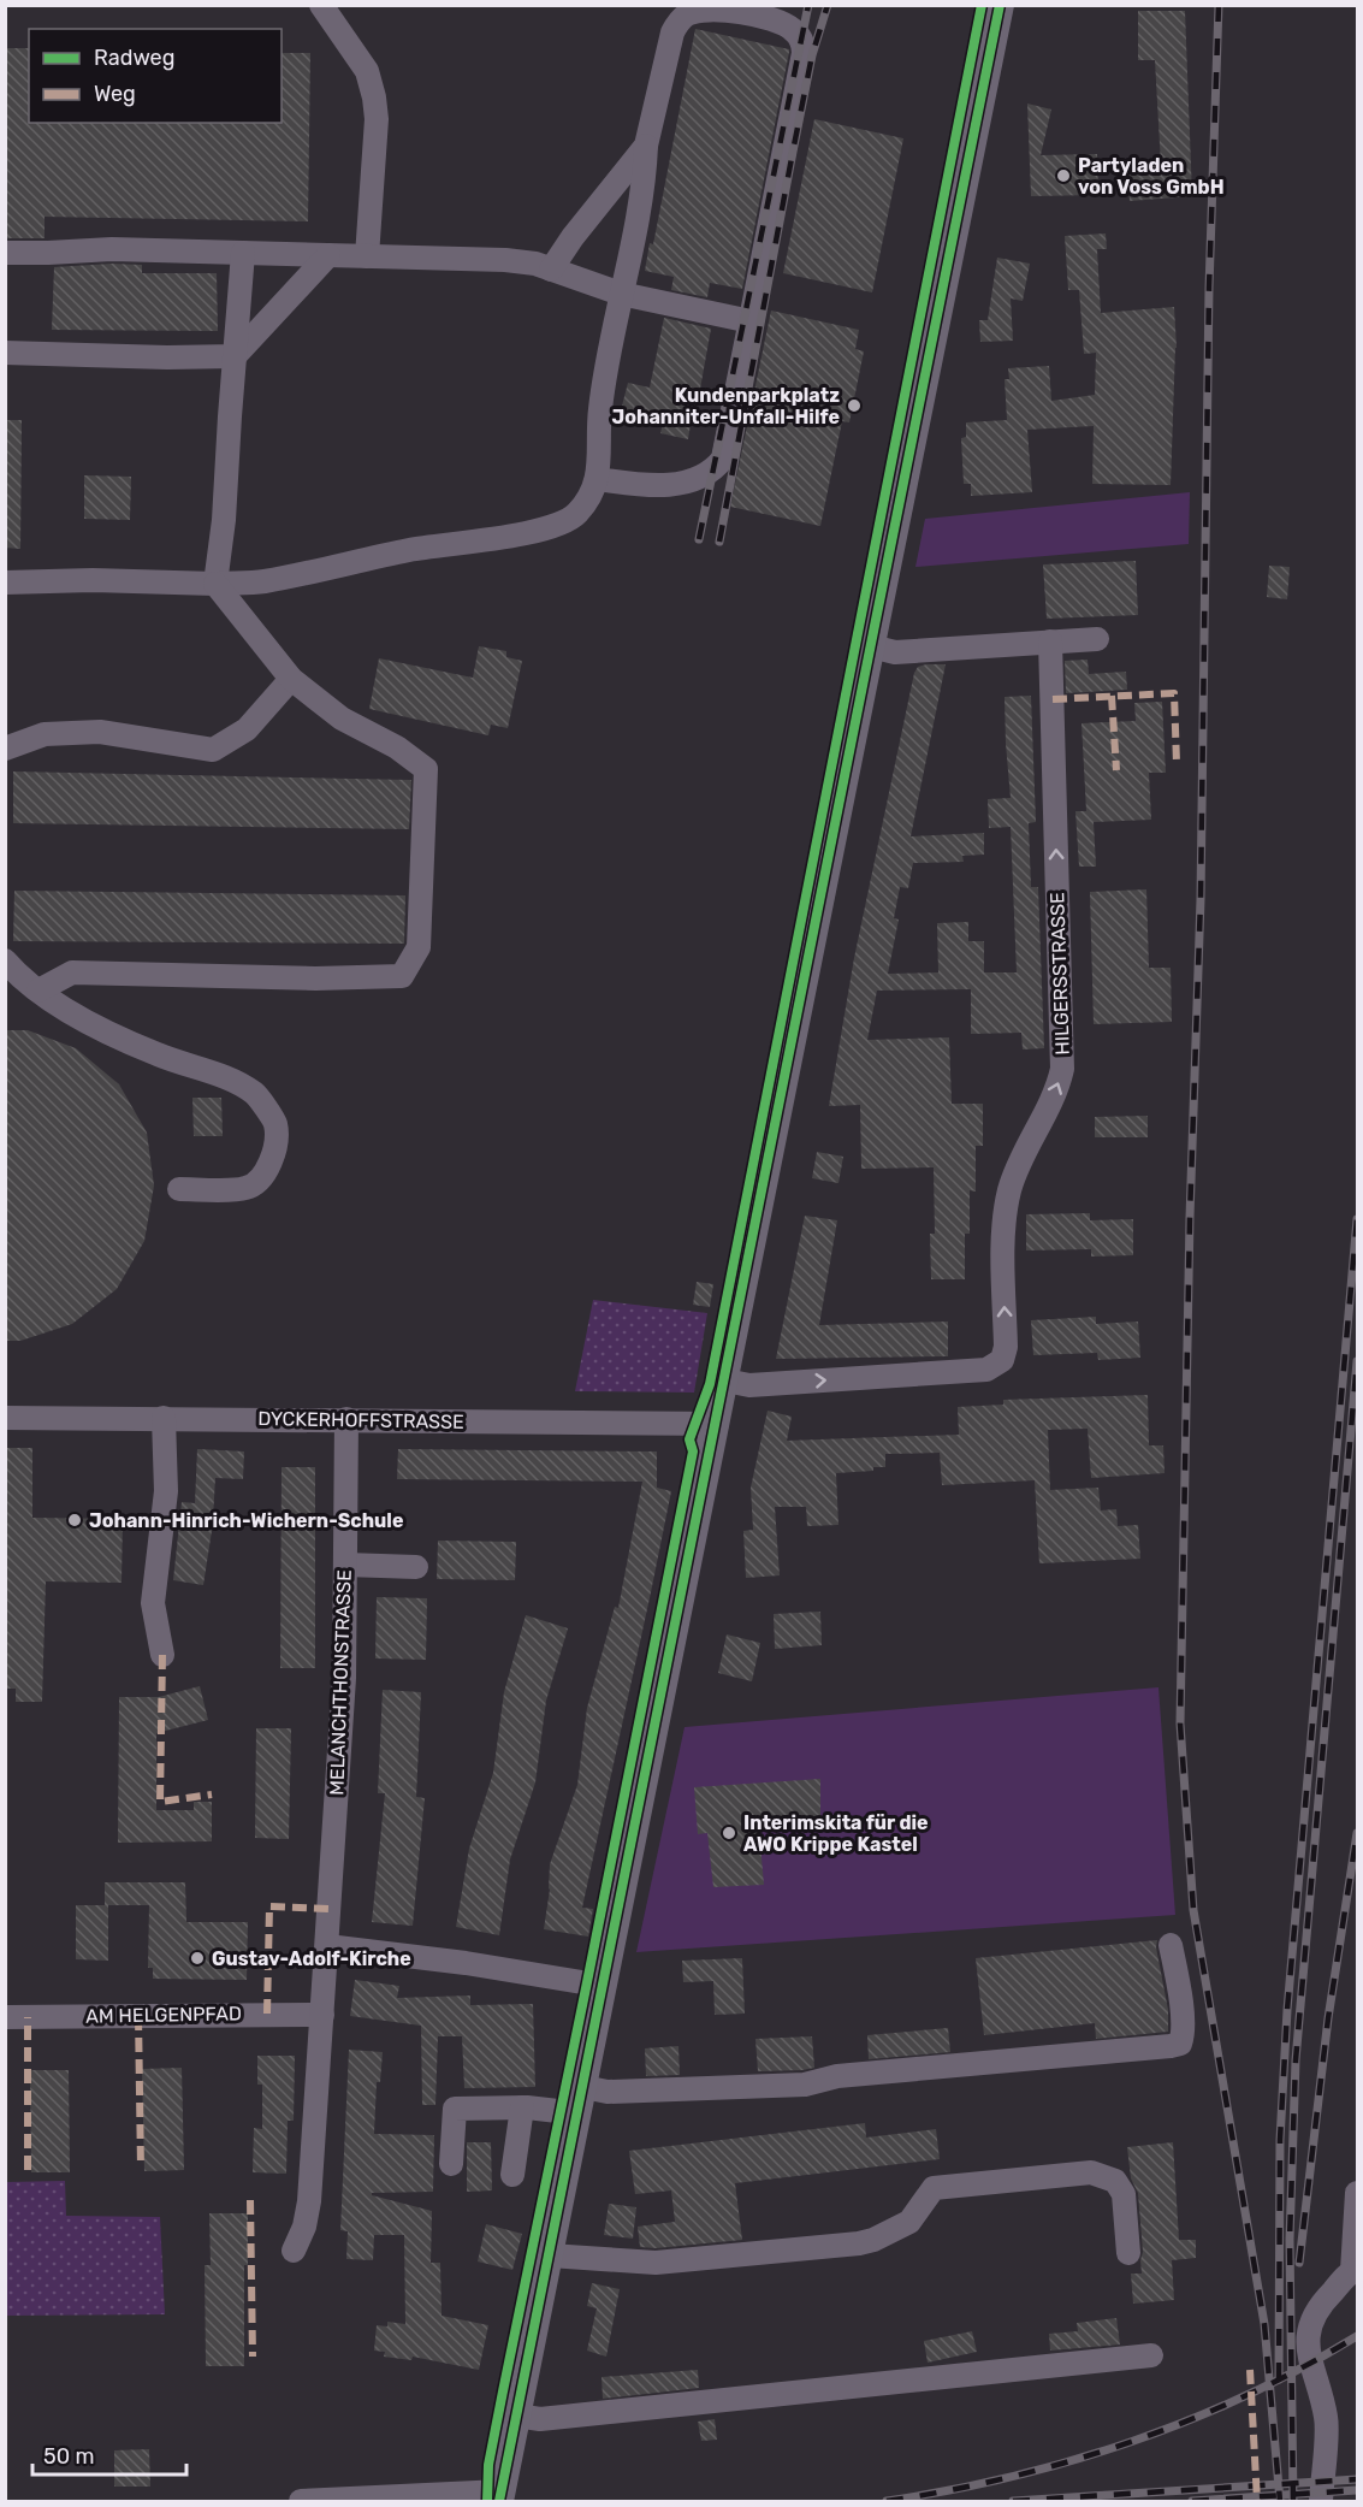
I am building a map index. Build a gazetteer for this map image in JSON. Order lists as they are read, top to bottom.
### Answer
{
  "streets": {
    "street": [
      "HILGERSSTRASSE",
      "DYCKERHOFFSTRASSE",
      "MELANCHTHONSTRASSE",
      "AM HELGENPFAD"
    ]
  },
  "crossings": [
    ["DYCKERHOFFSTRASSE", "MELANCHTHONSTRASSE"],
    ["MELANCHTHONSTRASSE", "AM HELGENPFAD"]
  ],
  "places": [
    "Partyladen von Voss GmbH",
    "Kundenparkplatz Johanniter-Unfall-Hilfe",
    "Johann-Hinrich-Wichern-Schule",
    "Interimskita für die AWO Krippe Kastel",
    "Gustav-Adolf-Kirche"
  ],
  "legend": ["Radweg", "Weg"],
  "scale_bar": "50 m"
}
